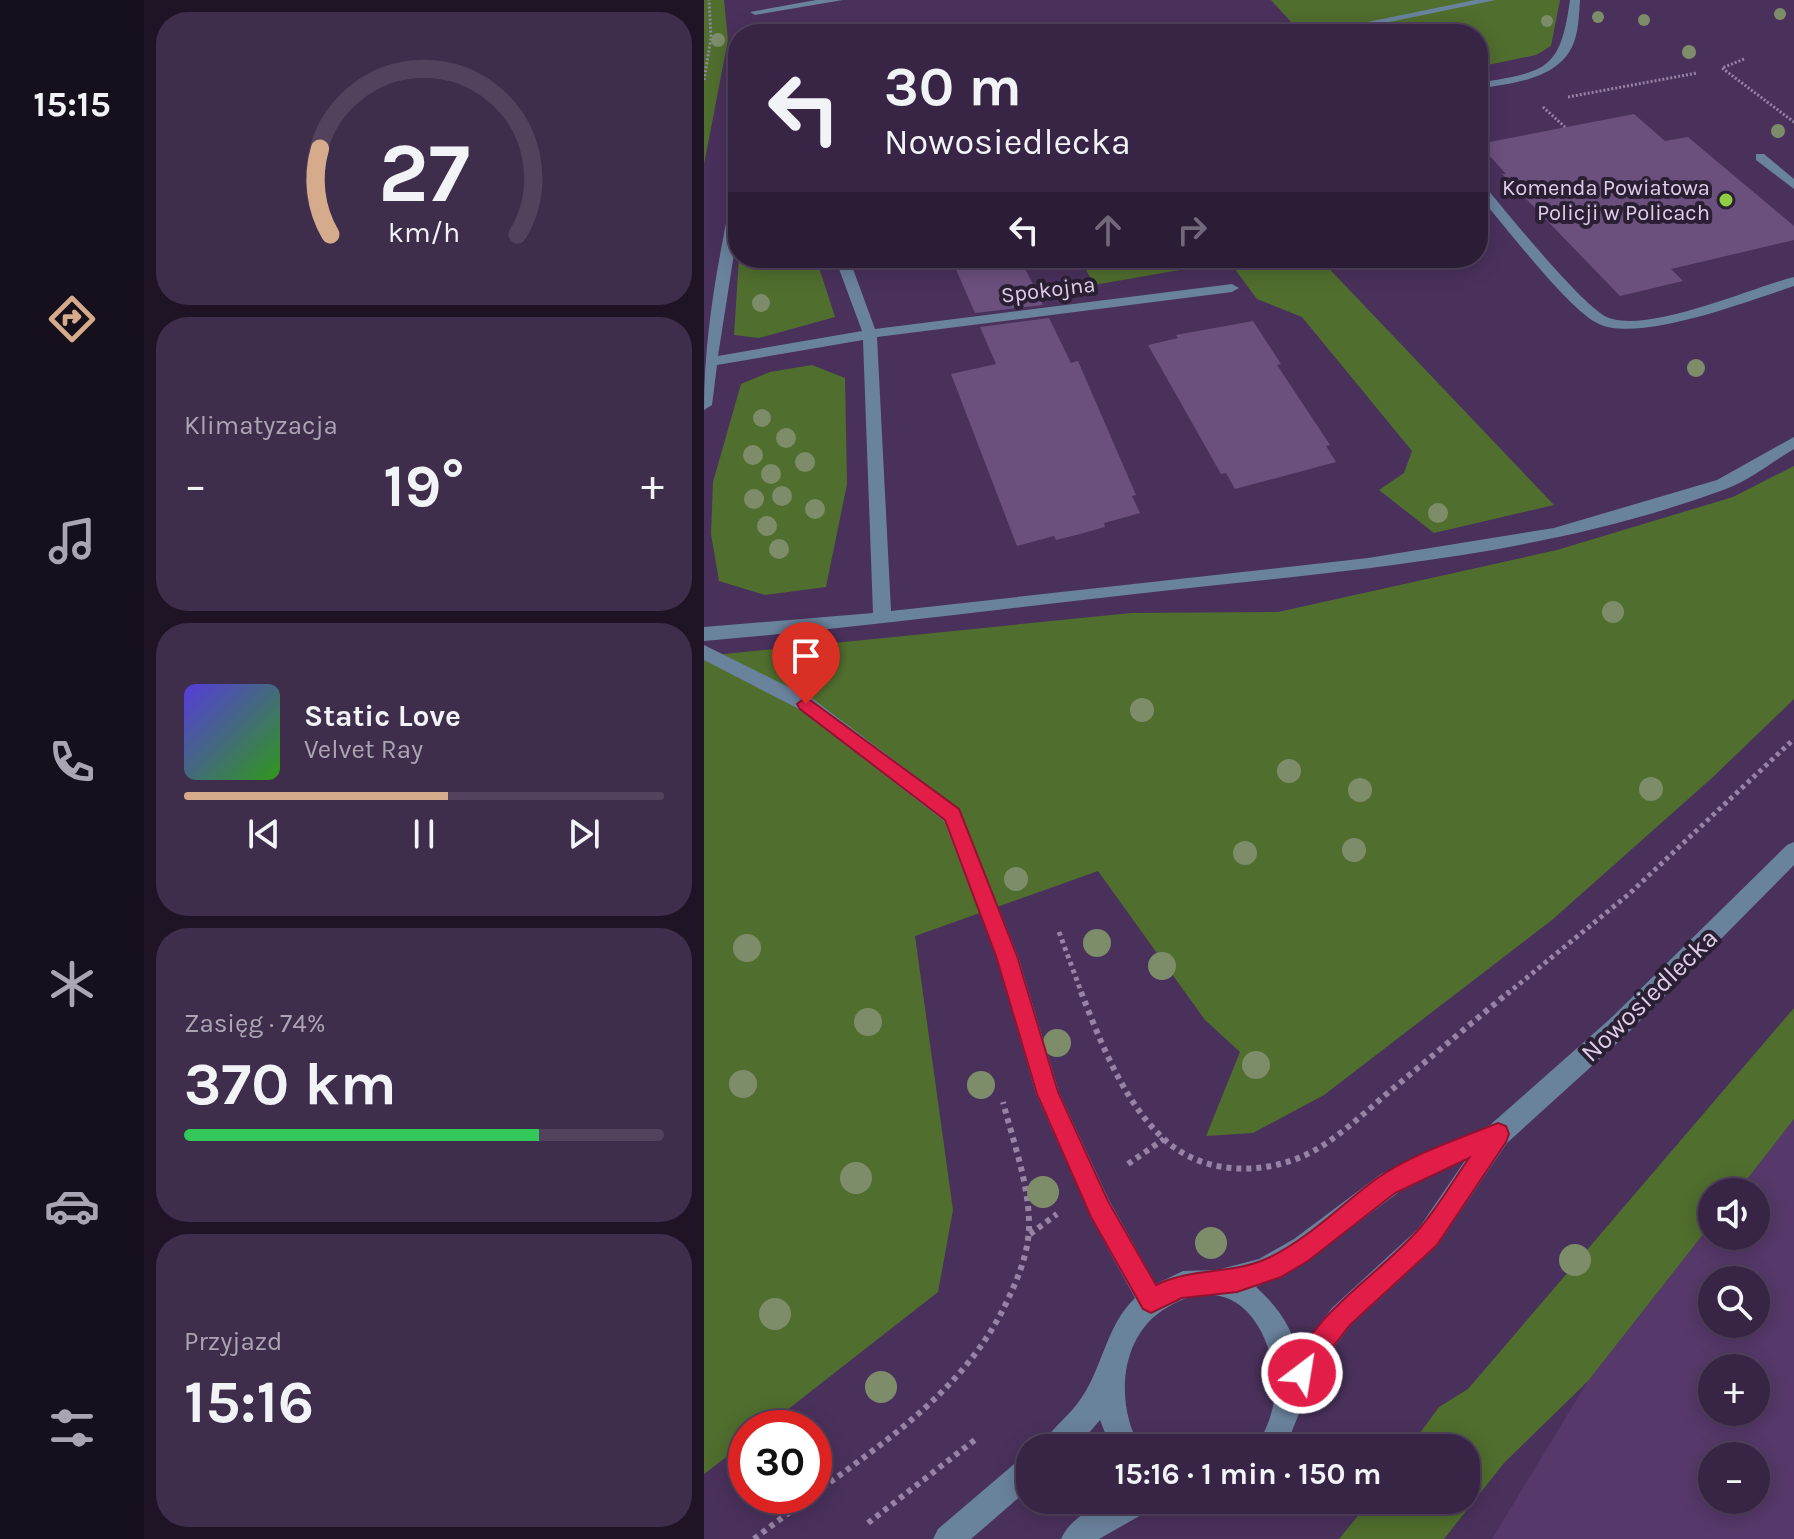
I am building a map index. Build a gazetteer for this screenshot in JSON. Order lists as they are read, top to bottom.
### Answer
{
  "streets": {
    "street": ["Spokojna", "Nowosiedlecka"]
  },
  "places": ["Komenda Powiatowa Policji w Policach"],
  "page": {
    "tabs": "15:15",
    "turn": ["30 m", "Nowosiedlecka"],
    "tile": [
      "Klimatyzacja",
      ["Zasięg · 74%", "370 km"],
      ["Przyjazd", "15:16"]
    ],
    "heat": ["−", "19°", "+"],
    "song": ["Static Love", "Velvet Ray"],
    "map_buttons": ["+", "−"],
    "limit": "30",
    "trip": "15:16 · 1 min · 150 m",
    "gauge": ["27", "km/h"]
  }
}
